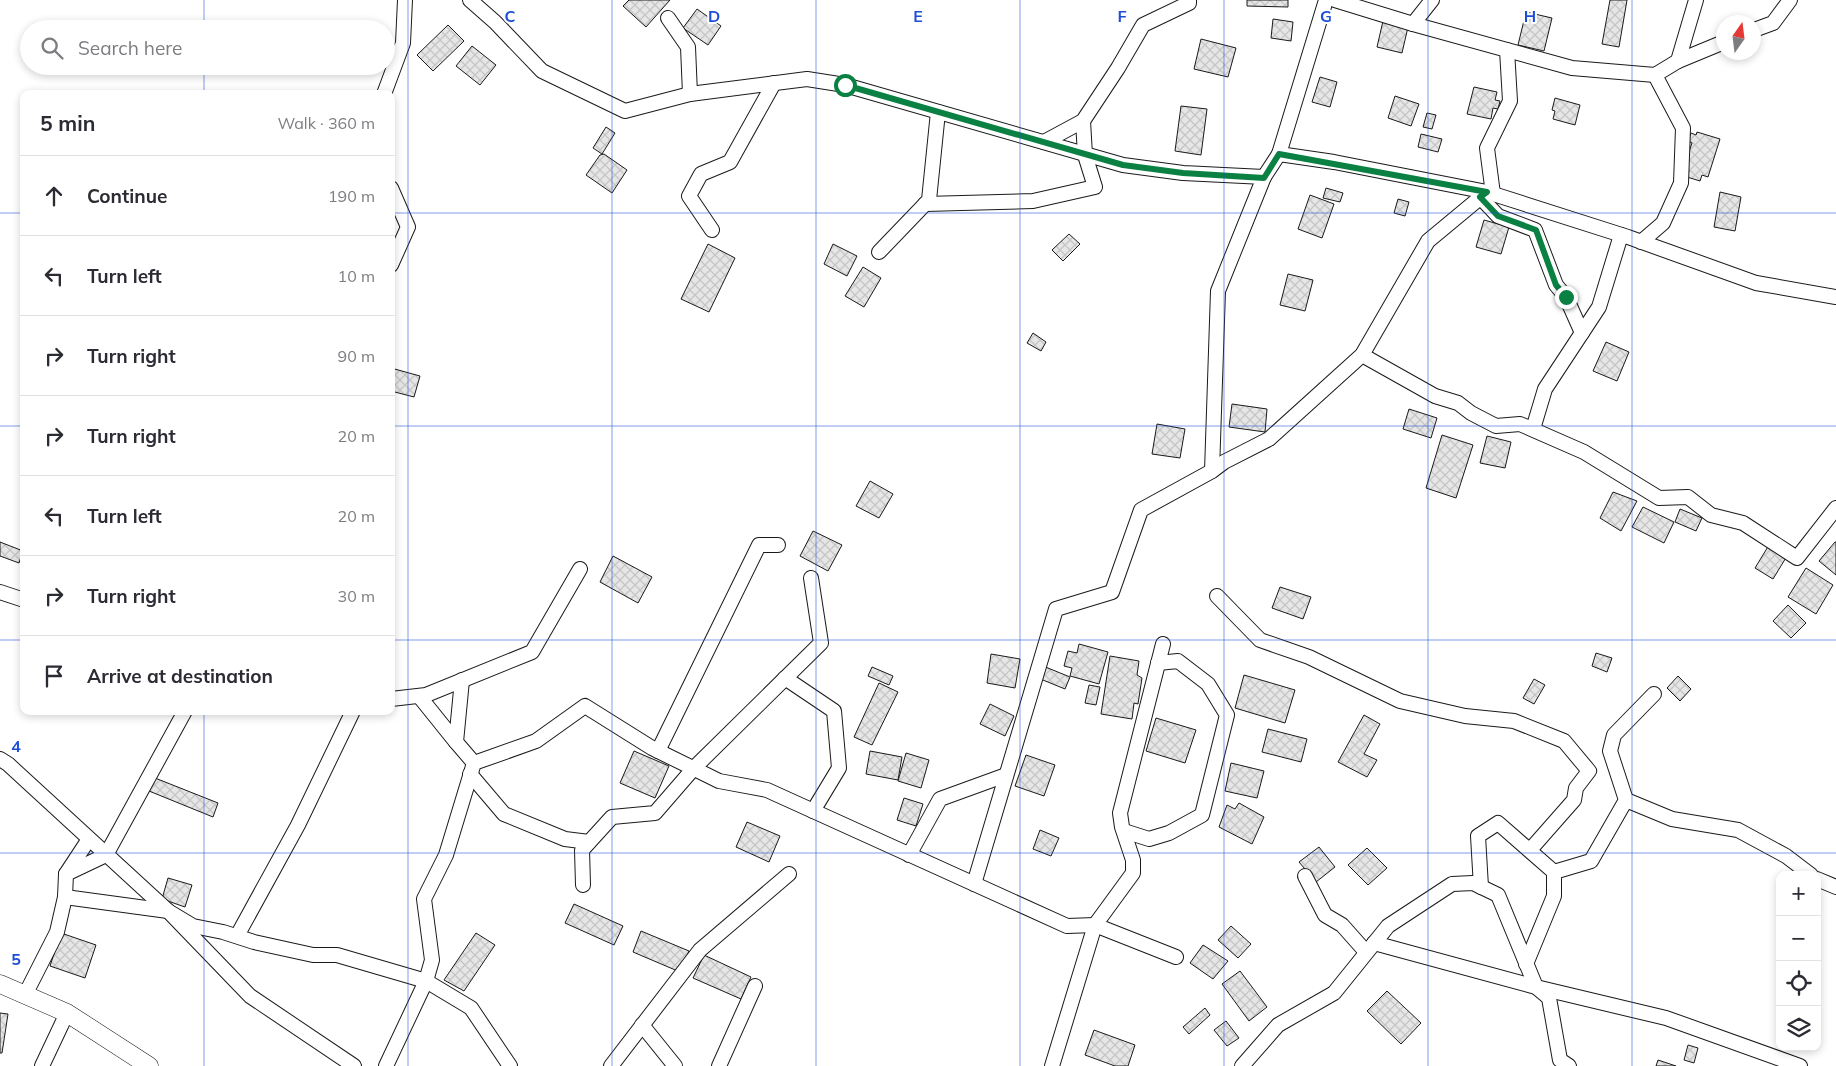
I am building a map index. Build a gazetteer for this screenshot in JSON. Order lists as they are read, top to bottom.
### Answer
{
  "north": "top",
  "page": {
    "search": "Search here",
    "heading": ["5 min", "Walk · 360 m"],
    "list": [
      ["Continue", "190 m"],
      ["Turn left", "10 m"],
      ["Turn right", "90 m"],
      ["Turn right", "20 m"],
      ["Turn left", "20 m"],
      ["Turn right", "30 m"],
      "Arrive at destination"
    ],
    "map_buttons": ["+", "−"]
  },
  "grid": {
    "columns": [
      "C",
      "D",
      "E",
      "F",
      "G",
      "H"
    ],
    "rows": ["4", "5"]
  }
}
